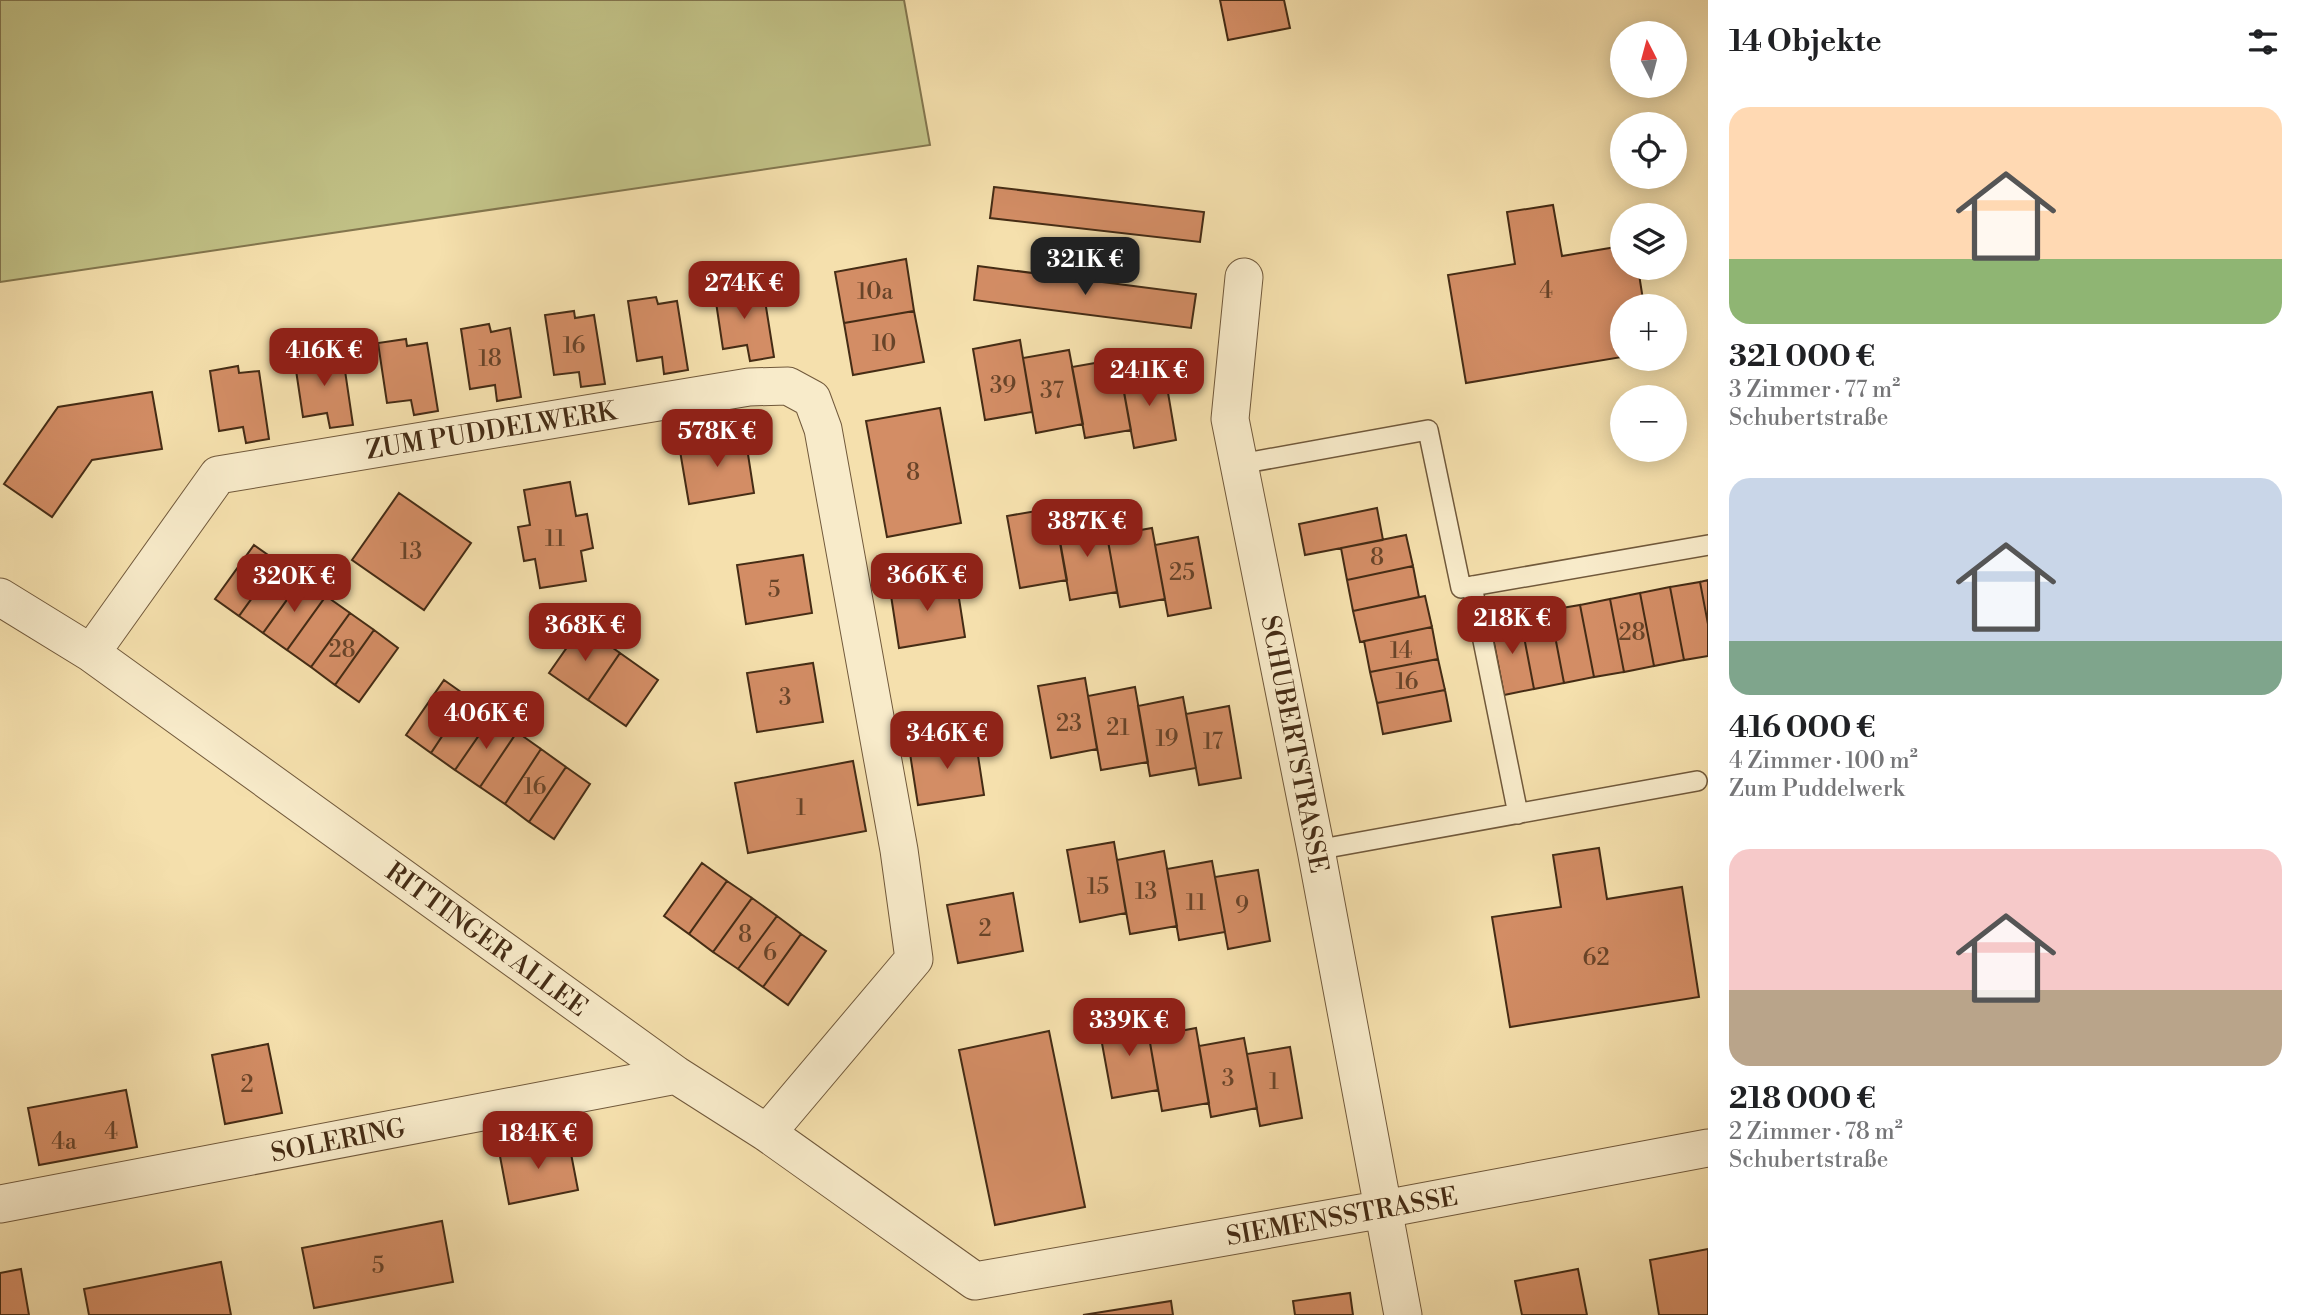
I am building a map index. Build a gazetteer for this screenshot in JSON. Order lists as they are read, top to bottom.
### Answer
{
  "streets": {
    "street": [
      "ZUM PUDDELWERK",
      "SCHUBERTSTRASSE",
      "RITTINGER ALLEE",
      "SOLERING",
      "SIEMENSSTRASSE"
    ]
  },
  "crossings": [
    ["ZUM PUDDELWERK", "RITTINGER ALLEE"],
    ["SCHUBERTSTRASSE", "SIEMENSSTRASSE"],
    ["RITTINGER ALLEE", "SOLERING"],
    ["RITTINGER ALLEE", "SIEMENSSTRASSE"]
  ],
  "house_numbers": [
    "4",
    "10a",
    "10",
    "16",
    "18",
    "39",
    "37",
    "8",
    "11",
    "13",
    "8",
    "25",
    "5",
    "28",
    "28",
    "14",
    "16",
    "3",
    "23",
    "21",
    "19",
    "17",
    "16",
    "1",
    "15",
    "13",
    "11",
    "9",
    "2",
    "8",
    "6",
    "62",
    "3",
    "1",
    "2",
    "4",
    "4a",
    "5"
  ],
  "north": "top",
  "page": {
    "heading": "14 Objekte",
    "map_buttons": ["+", "−"],
    "list": [
      {
        "name": "321 000 €",
        "note": "3 Zimmer · 77 m² · Schubertstraße"
      },
      {
        "name": "416 000 €",
        "note": "4 Zimmer · 100 m² · Zum Puddelwerk"
      },
      {
        "name": "218 000 €",
        "note": "2 Zimmer · 78 m² · Schubertstraße"
      }
    ],
    "price": [
      "321K €",
      "274K €",
      "416K €",
      "241K €",
      "578K €",
      "387K €",
      "366K €",
      "320K €",
      "218K €",
      "368K €",
      "406K €",
      "346K €",
      "339K €",
      "184K €"
    ]
  }
}
